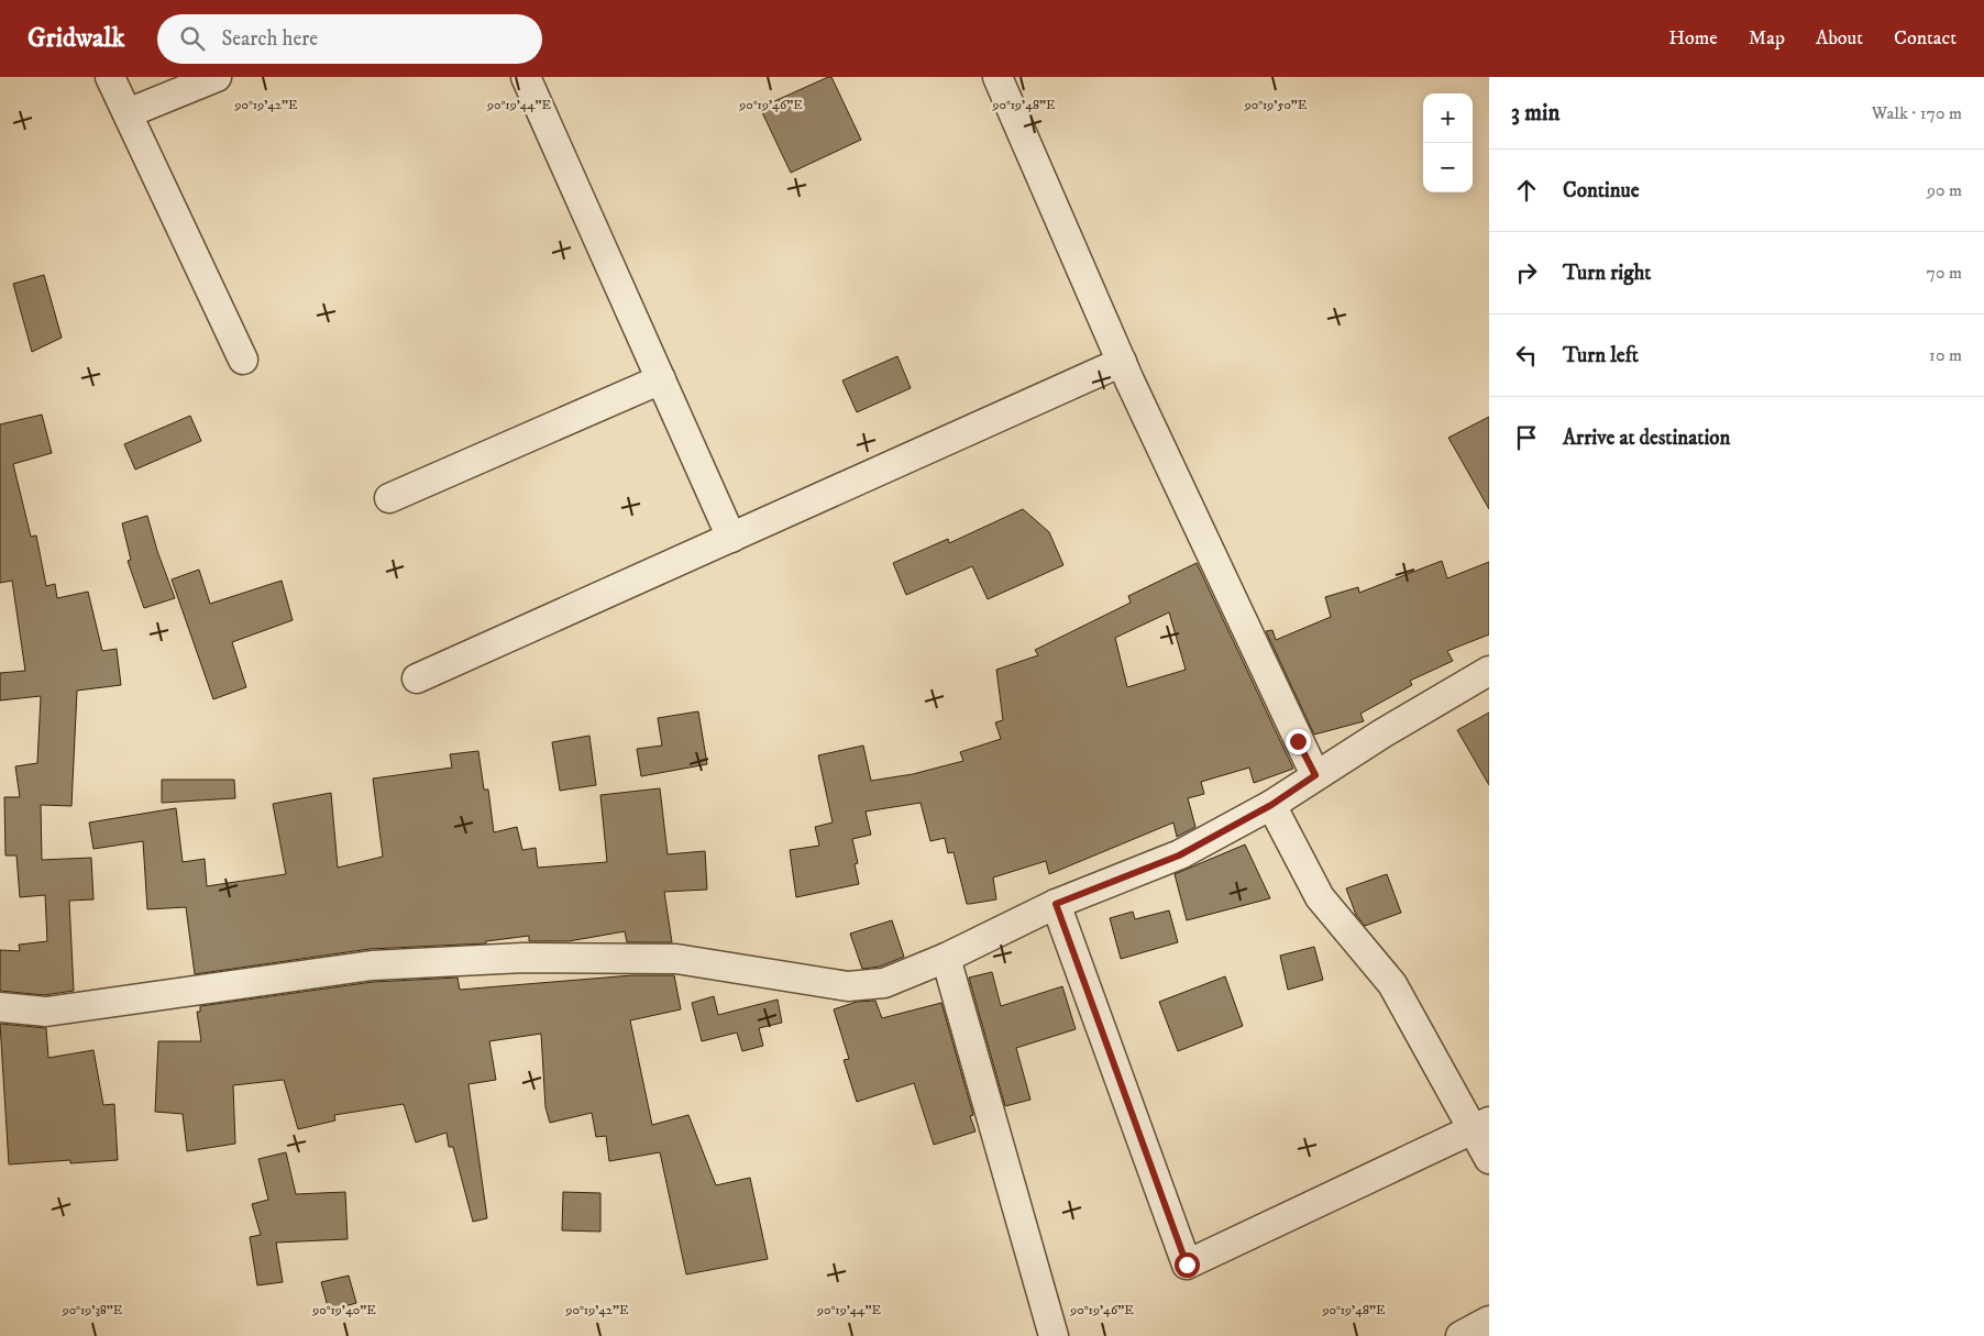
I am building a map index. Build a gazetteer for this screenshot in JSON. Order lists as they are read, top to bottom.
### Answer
{
  "page": {
    "header": "Gridwalk",
    "search": "Search here",
    "nav": [
      "Home",
      "Map",
      "About",
      "Contact"
    ],
    "heading": ["3 min", "Walk · 170 m"],
    "map_buttons": ["+", "−"],
    "list": [
      ["Continue", "90 m"],
      ["Turn right", "70 m"],
      ["Turn left", "10 m"],
      "Arrive at destination"
    ]
  },
  "coordinates": [
    "90°19'42\"E",
    "90°19'44\"E",
    "90°19'46\"E",
    "90°19'48\"E",
    "90°19'50\"E",
    "90°19'38\"E",
    "90°19'40\"E"
  ]
}
